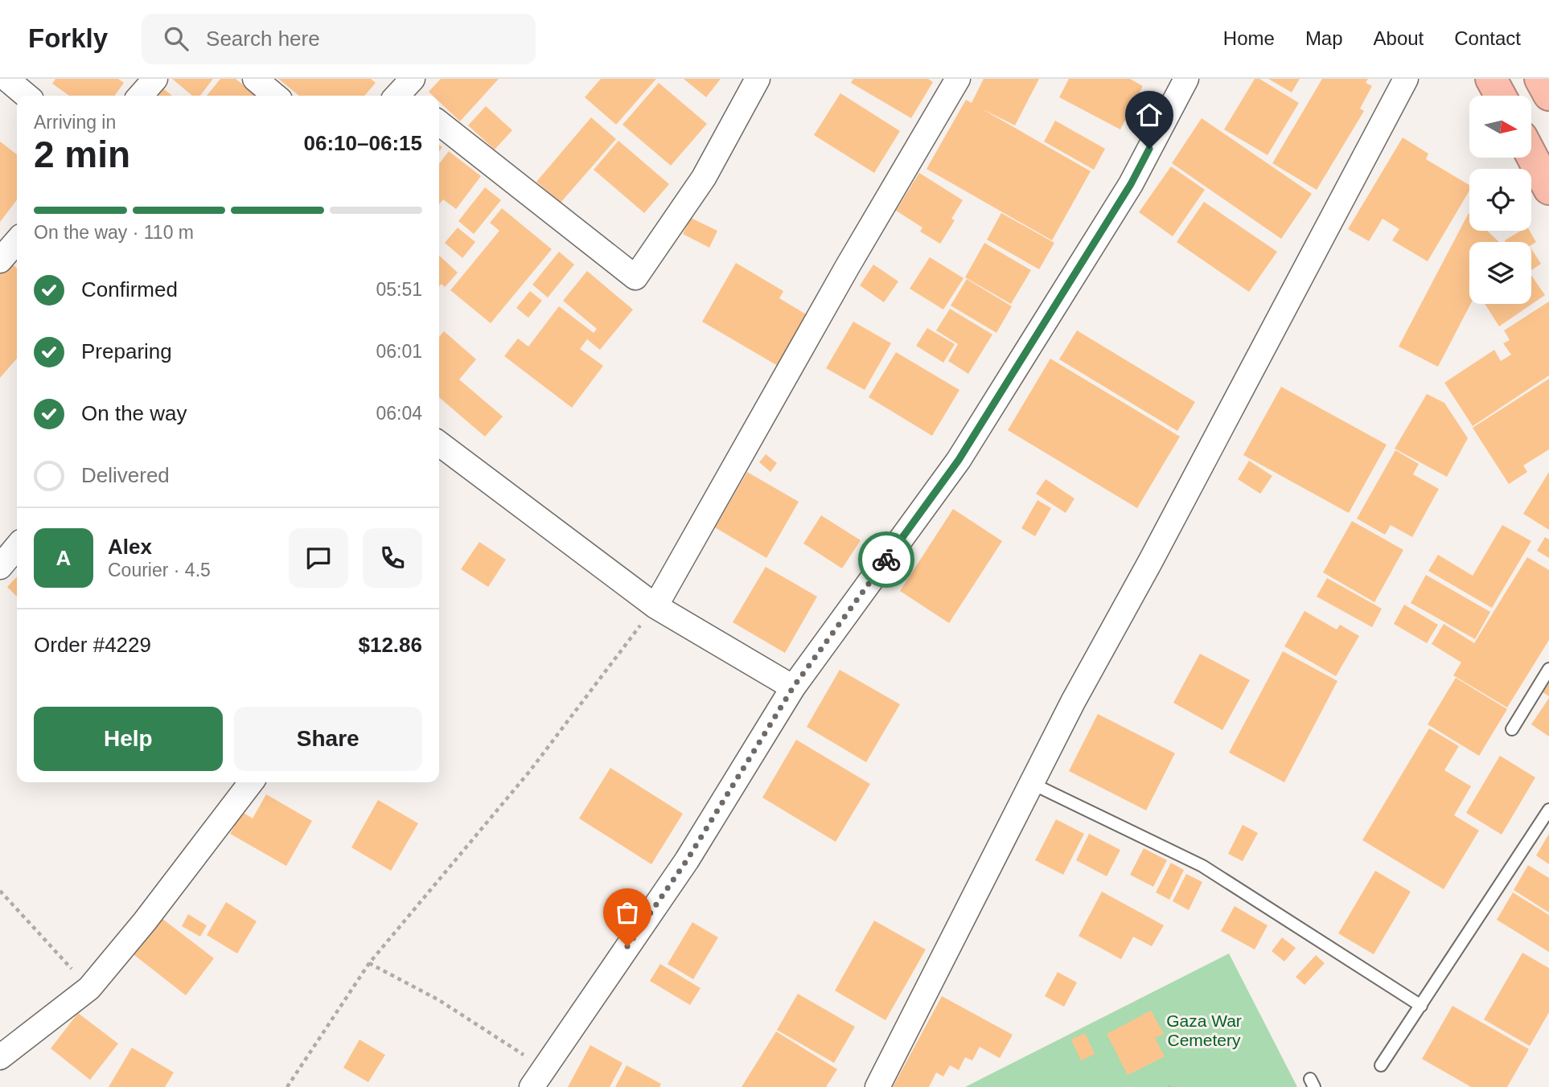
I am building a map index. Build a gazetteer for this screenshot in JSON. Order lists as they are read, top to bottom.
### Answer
{
  "parks": ["Gaza War Cemetery"],
  "north": "right",
  "page": {
    "header": "Forkly",
    "search": "Search here",
    "nav": [
      "Home",
      "Map",
      "About",
      "Contact"
    ],
    "heading": ["2 min", "Arriving in", "06:10–06:15"],
    "panel": [
      "Alex",
      "Courier · 4.5",
      "Order #4229",
      "$12.86"
    ],
    "bar": "On the way · 110 m",
    "list": [
      ["Confirmed", "05:51"],
      ["Preparing", "06:01"],
      ["On the way", "06:04"],
      "Delivered"
    ],
    "round": "A",
    "buttons": ["Help", "Share"]
  }
}
